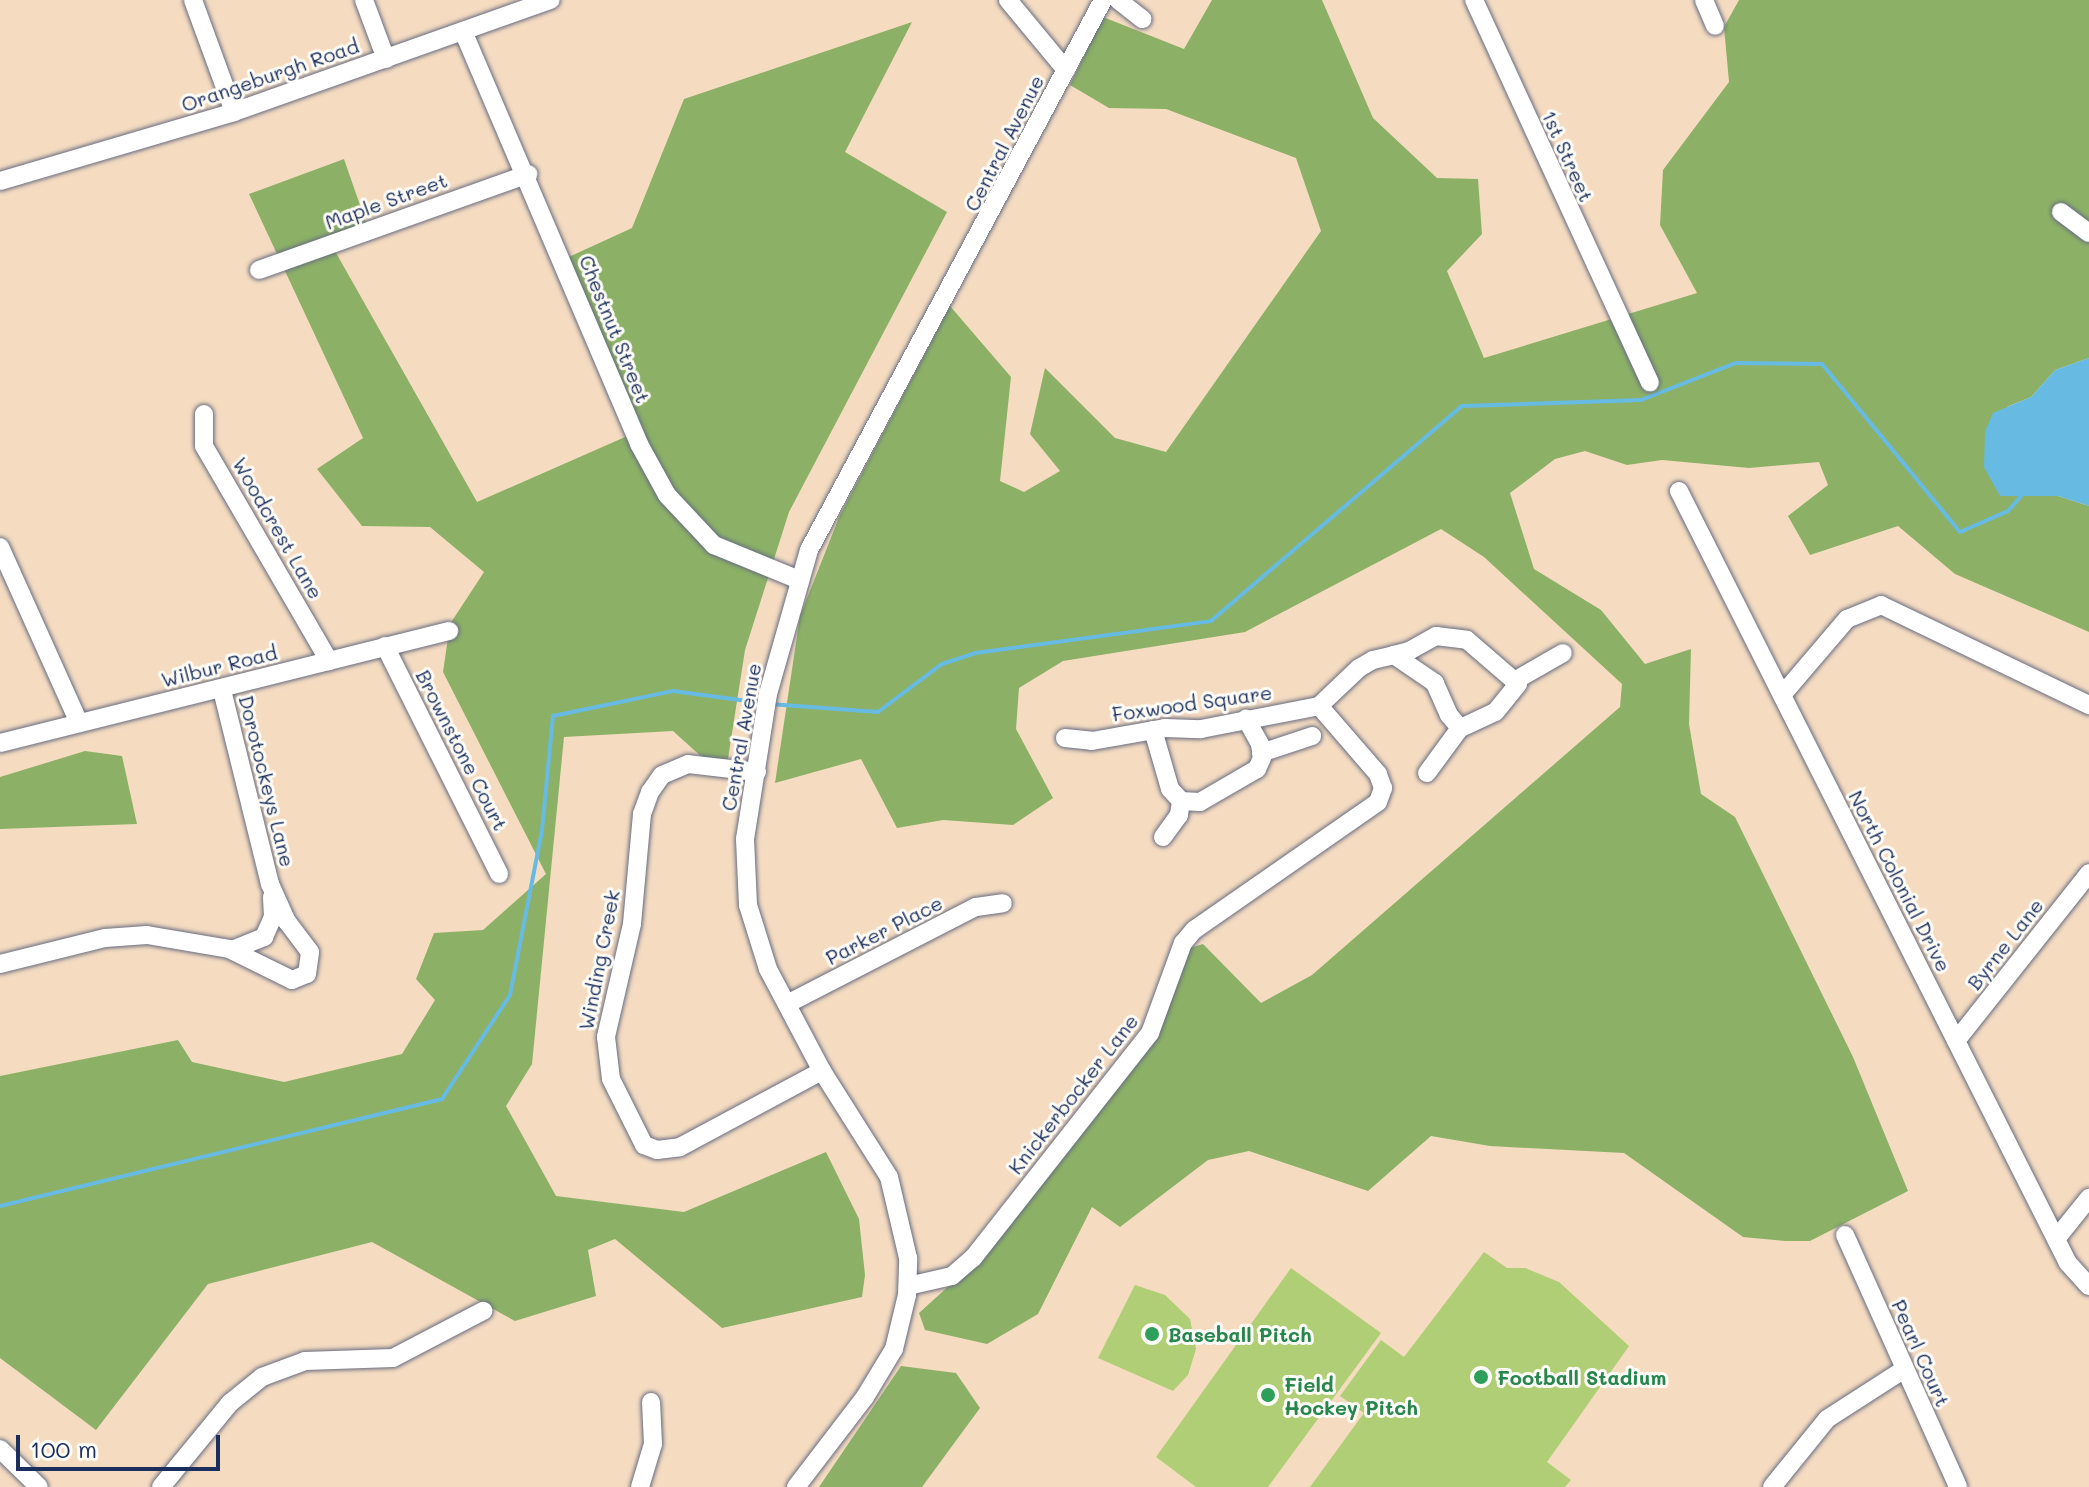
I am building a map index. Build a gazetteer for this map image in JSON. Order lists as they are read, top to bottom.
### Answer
{
  "streets": {
    "street": [
      "Orangeburgh Road",
      "Central Avenue",
      "1st Street",
      "Maple Street",
      "Chestnut Street",
      "Woodcrest Lane",
      "Wilbur Road",
      "Foxwood Square",
      "Brownstone Court",
      "Dorotockeys Lane",
      "North Colonial Drive",
      "Parker Place",
      "Byrne Lane",
      "Winding Creek",
      "Knickerbocker Lane",
      "Pearl Court"
    ]
  },
  "crossings": [
    ["Orangeburgh Road", "Chestnut Street"],
    ["Central Avenue", "Chestnut Street"],
    ["Central Avenue", "Parker Place"],
    ["Central Avenue", "Winding Creek"],
    ["Central Avenue", "Knickerbocker Lane"],
    ["Maple Street", "Chestnut Street"],
    ["Woodcrest Lane", "Wilbur Road"],
    ["Wilbur Road", "Brownstone Court"],
    ["Wilbur Road", "Dorotockeys Lane"],
    ["Foxwood Square", "Knickerbocker Lane"],
    ["North Colonial Drive", "Byrne Lane"]
  ],
  "places": ["Baseball Pitch", "Football Stadium", "Field Hockey Pitch"],
  "scale_bar": "100 m"
}
